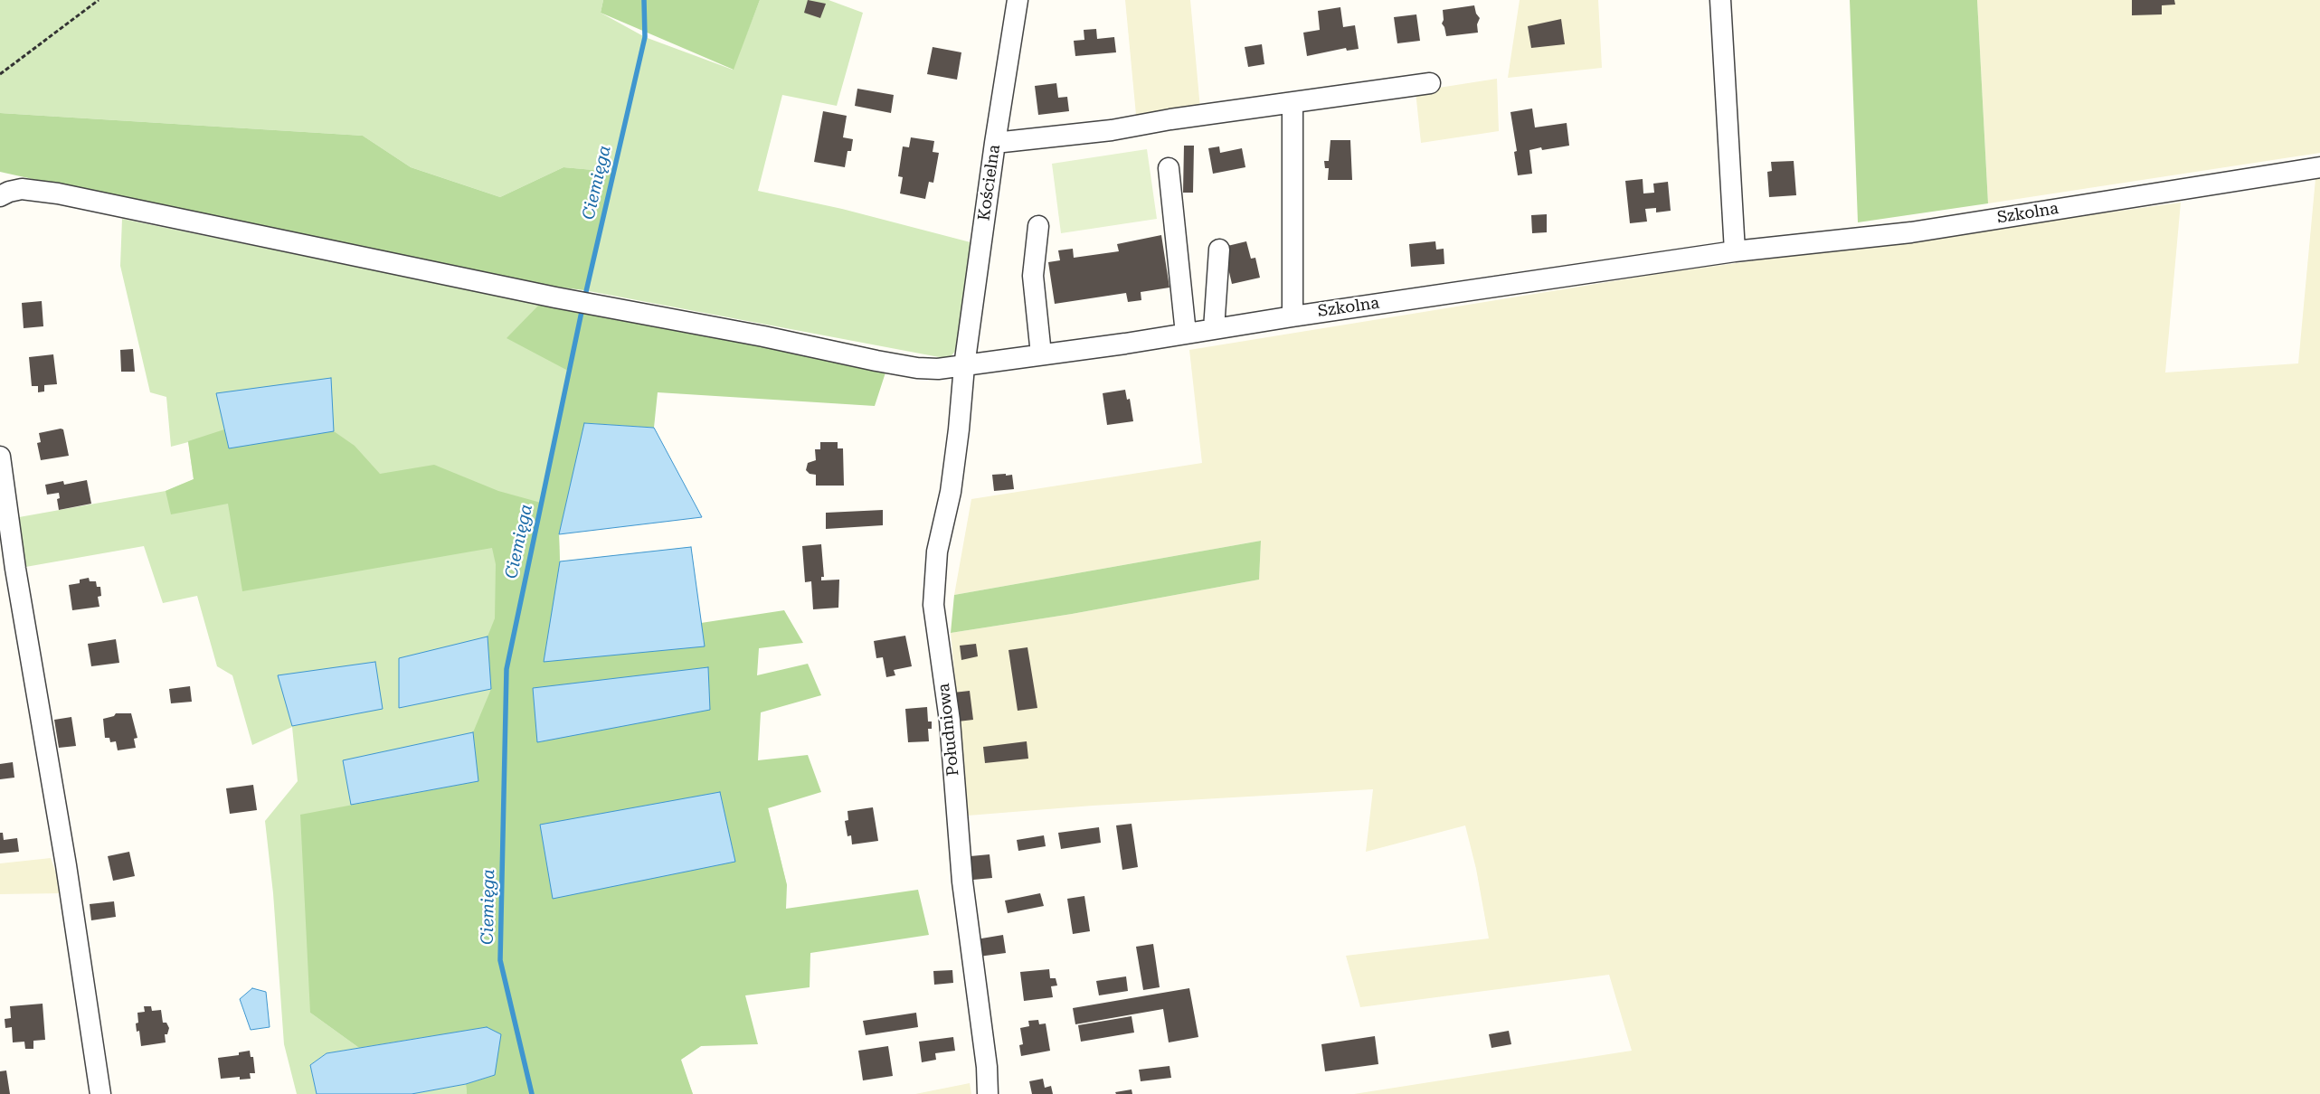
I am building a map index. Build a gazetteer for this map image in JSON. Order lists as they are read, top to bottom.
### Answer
{
  "streets": {
    "street": ["Kościelna", "Szkolna", "Południowa"]
  },
  "crossings": [
    ["Kościelna", "Szkolna"],
    ["Kościelna", "Południowa"],
    ["Szkolna", "Południowa"]
  ],
  "water": ["Ciemięga"]
}
